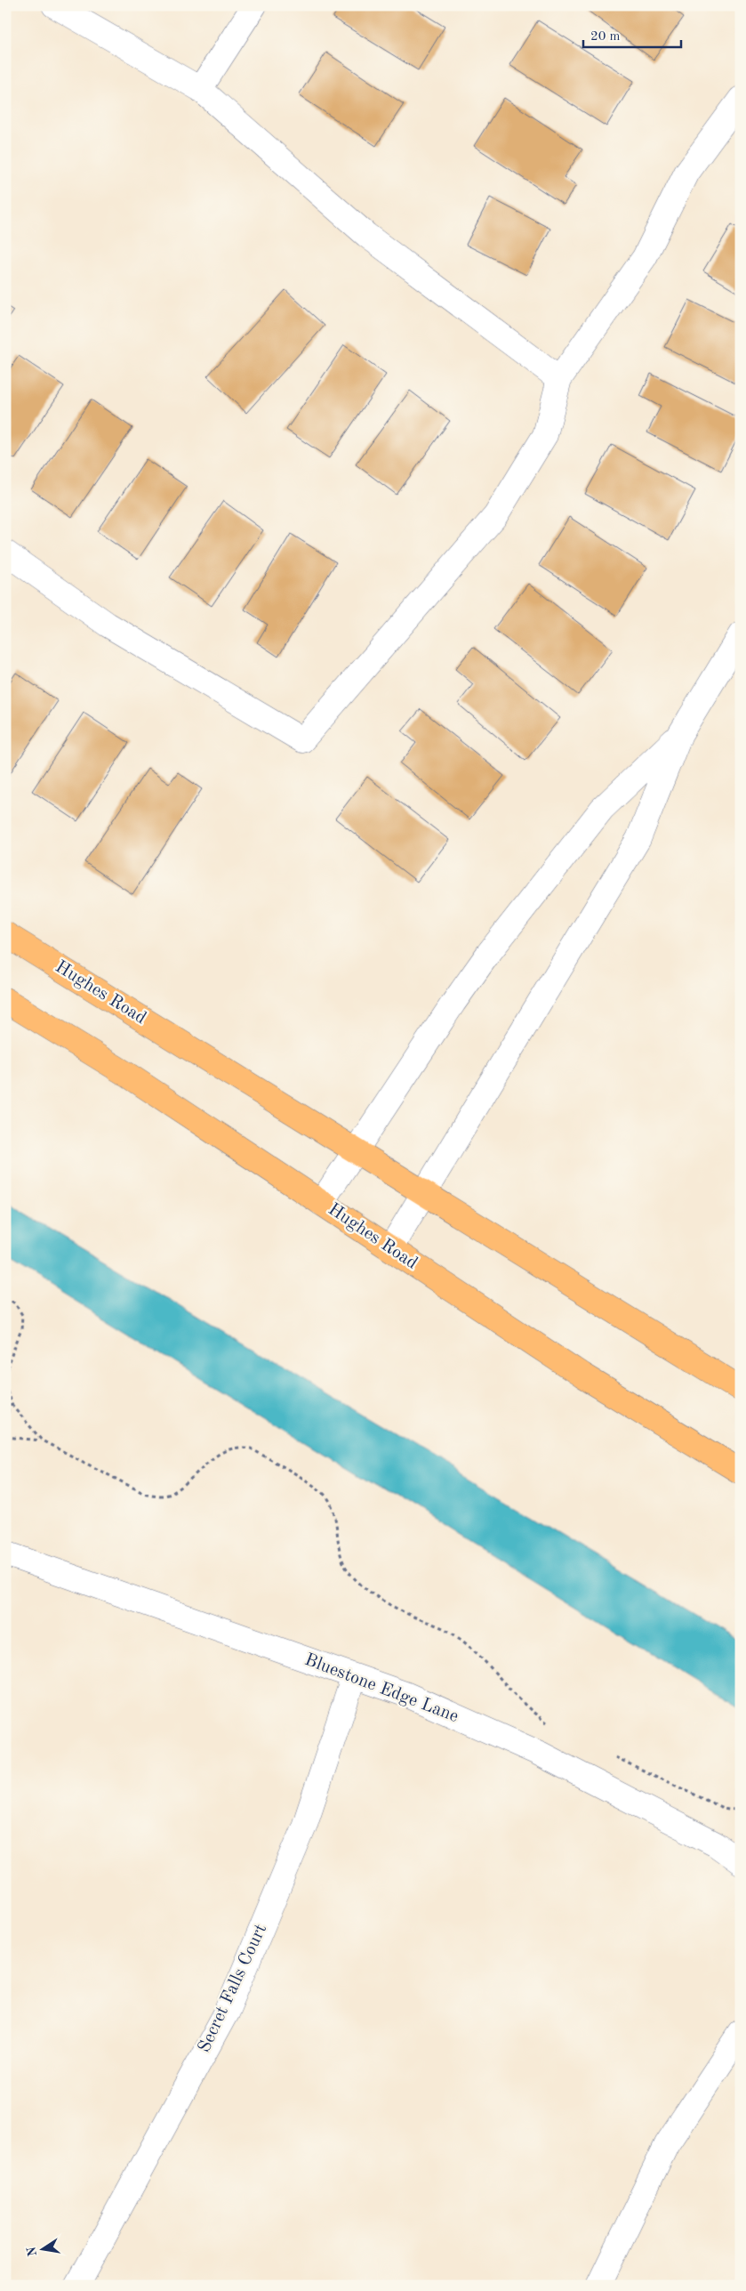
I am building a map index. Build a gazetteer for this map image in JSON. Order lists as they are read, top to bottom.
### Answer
{
  "streets": {
    "main road": ["Hughes Road"],
    "street": ["Bluestone Edge Lane", "Secret Falls Court"]
  },
  "crossings": [
    ["Bluestone Edge Lane", "Secret Falls Court"]
  ],
  "scale_bar": "20 m",
  "north": "left"
}
